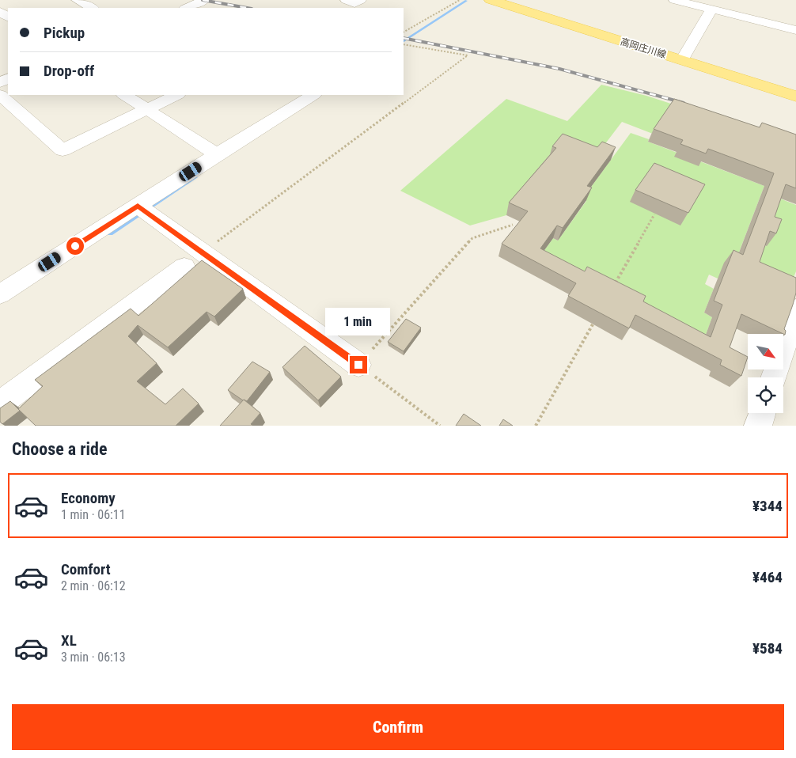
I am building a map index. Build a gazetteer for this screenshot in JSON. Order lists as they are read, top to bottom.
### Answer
{
  "streets": {
    "main road": ["高岡庄川線"]
  },
  "north": "bottom right",
  "page": {
    "banner": ["Pickup", "Drop-off"],
    "bubble": "1 min",
    "heading": "Choose a ride",
    "list": [
      {
        "name": "Economy",
        "note": "1 min · 06:11",
        "value": "¥344"
      },
      {
        "name": "Comfort",
        "note": "2 min · 06:12",
        "value": "¥464"
      },
      {
        "name": "XL",
        "note": "3 min · 06:13",
        "value": "¥584"
      }
    ],
    "buttons": "Confirm"
  }
}
